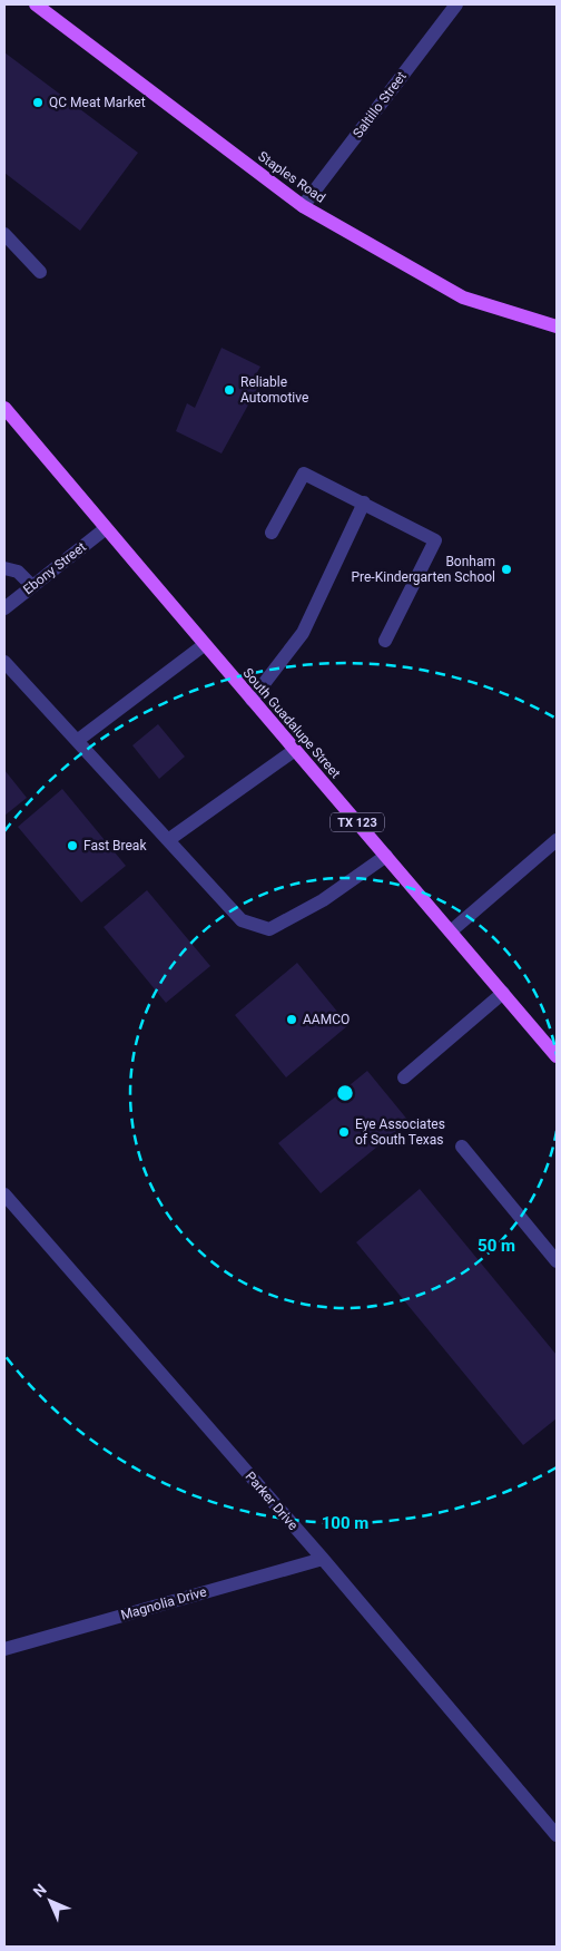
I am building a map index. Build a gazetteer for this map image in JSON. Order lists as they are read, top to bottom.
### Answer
{
  "streets": {
    "main road": ["Staples Road", "South Guadalupe Street", "TX 123"],
    "street": [
      "Saltillo Street",
      "Ebony Street",
      "Parker Drive",
      "Magnolia Drive"
    ]
  },
  "crossings": [
    ["Saltillo Street", "Staples Road"],
    ["Ebony Street", "South Guadalupe Street"],
    ["Parker Drive", "Magnolia Drive"]
  ],
  "places": [
    "QC Meat Market",
    "Reliable Automotive",
    "Bonham Pre-Kindergarten School",
    "Fast Break",
    "AAMCO",
    "Eye Associates of South Texas"
  ],
  "north": "top left",
  "rings": ["50 m", "100 m"]
}
